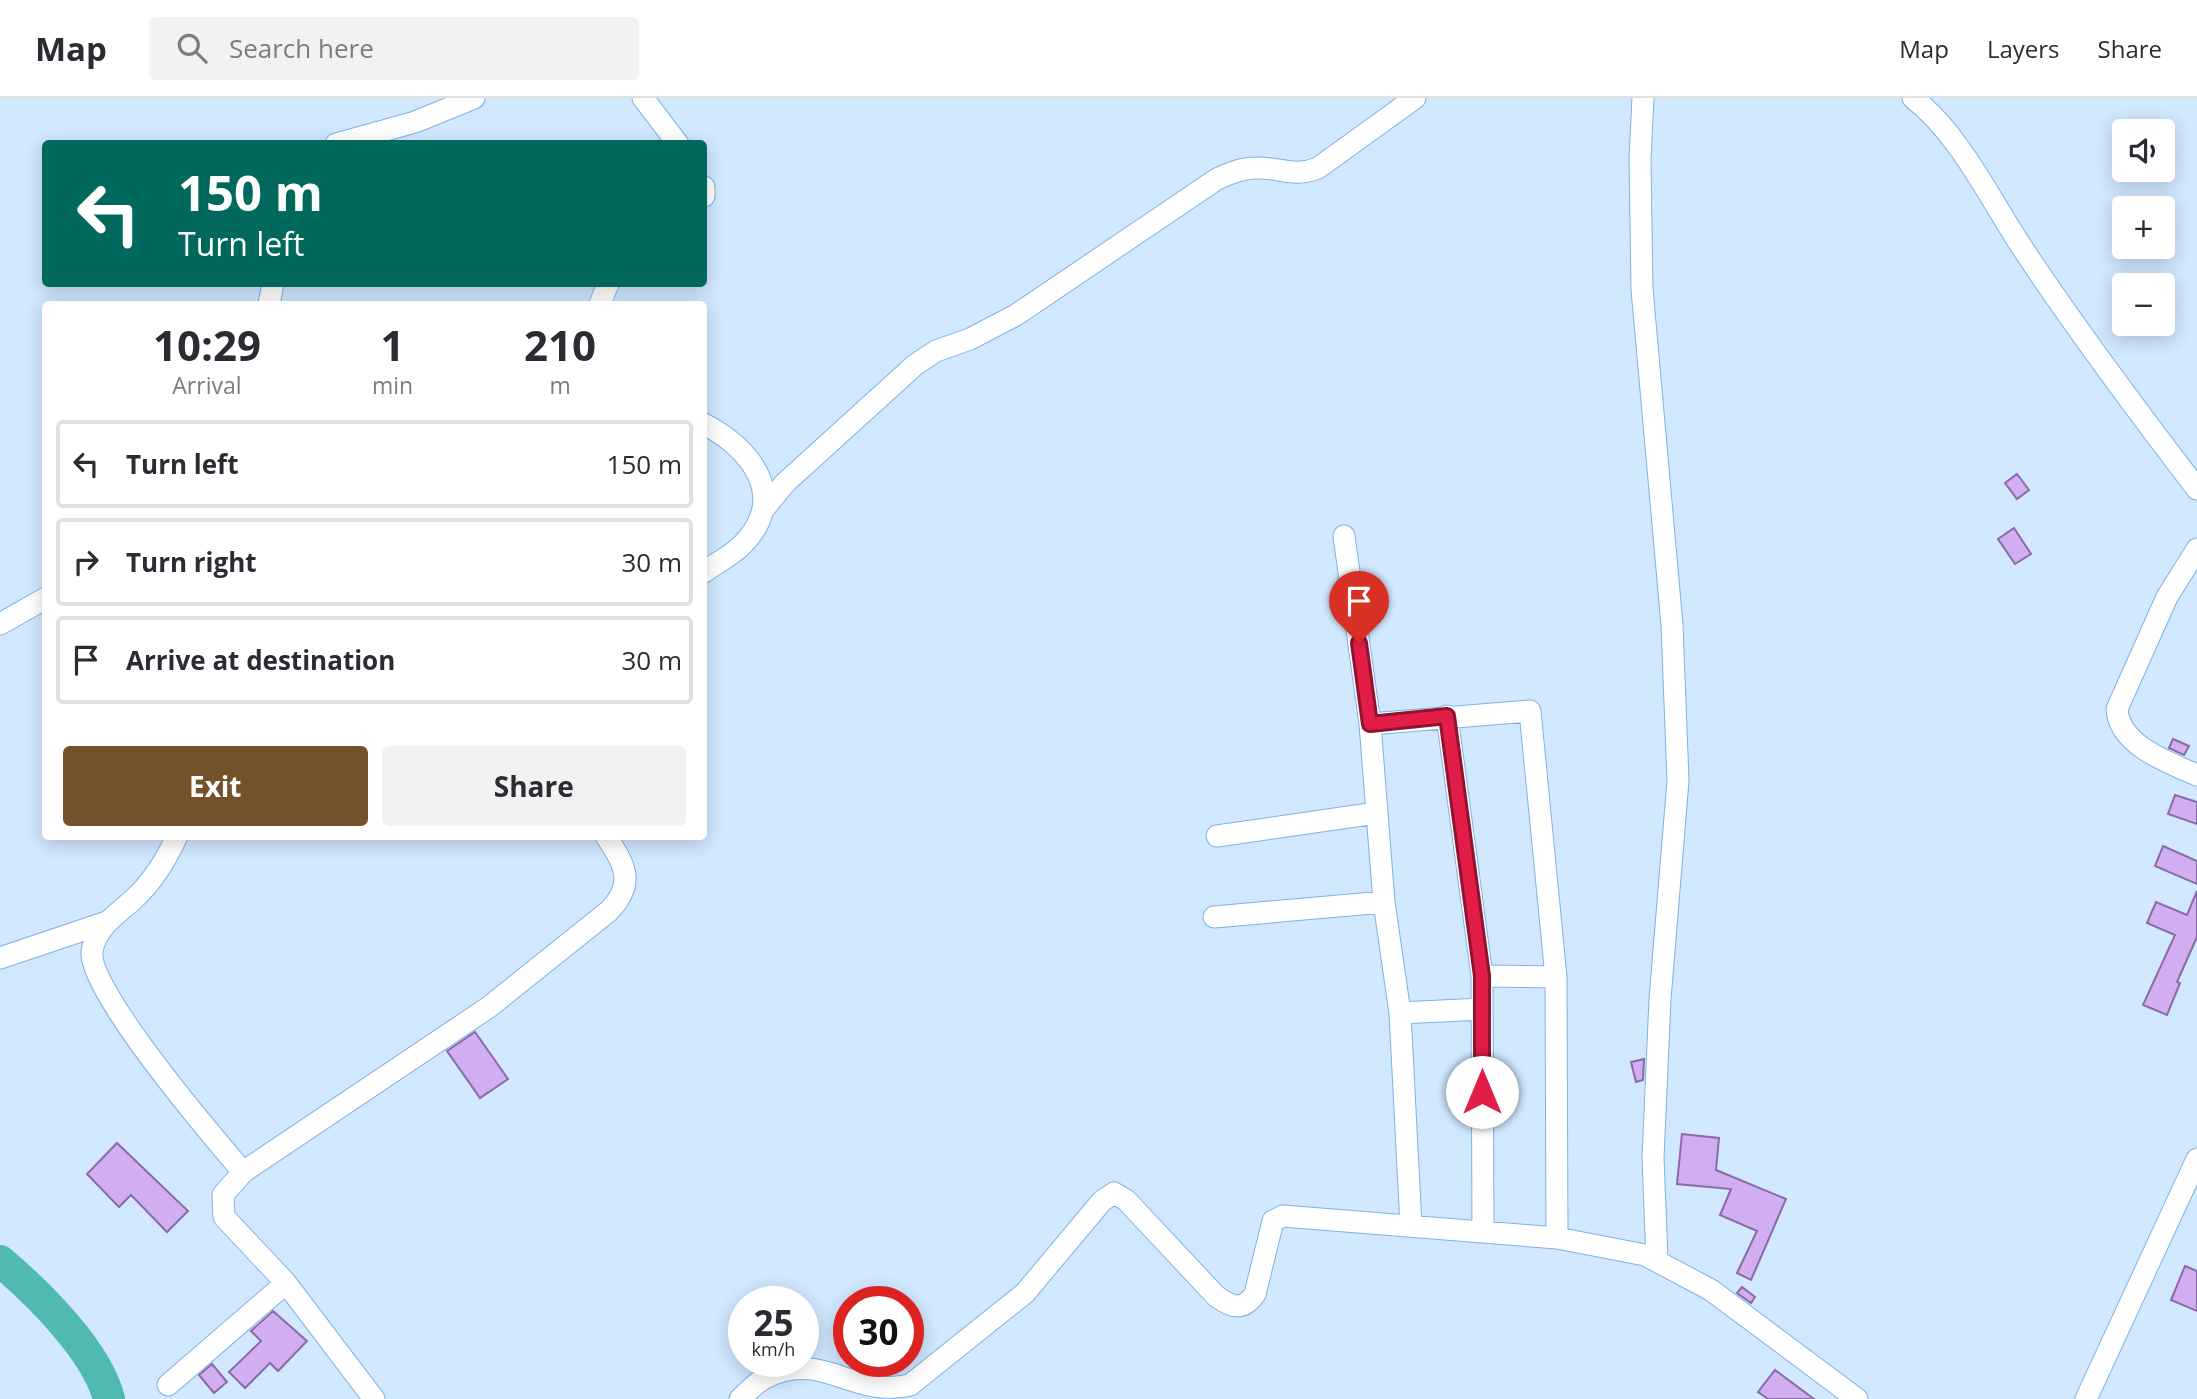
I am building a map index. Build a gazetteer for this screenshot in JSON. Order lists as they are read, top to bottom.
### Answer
{
  "page": {
    "header": "Map",
    "search": "Search here",
    "nav": ["Map", "Layers", "Share"],
    "map_buttons": ["+", "−"],
    "turn": ["150 m", "Turn left"],
    "eta": [
      "10:29",
      "Arrival",
      "1",
      "min",
      "210",
      "m"
    ],
    "list": [
      {
        "name": "Turn left",
        "value": "150 m"
      },
      {
        "name": "Turn right",
        "value": "30 m"
      },
      {
        "name": "Arrive at destination",
        "value": "30 m"
      }
    ],
    "buttons": ["Exit", "Share"],
    "speed": "25 km/h",
    "limit": "30"
  }
}
